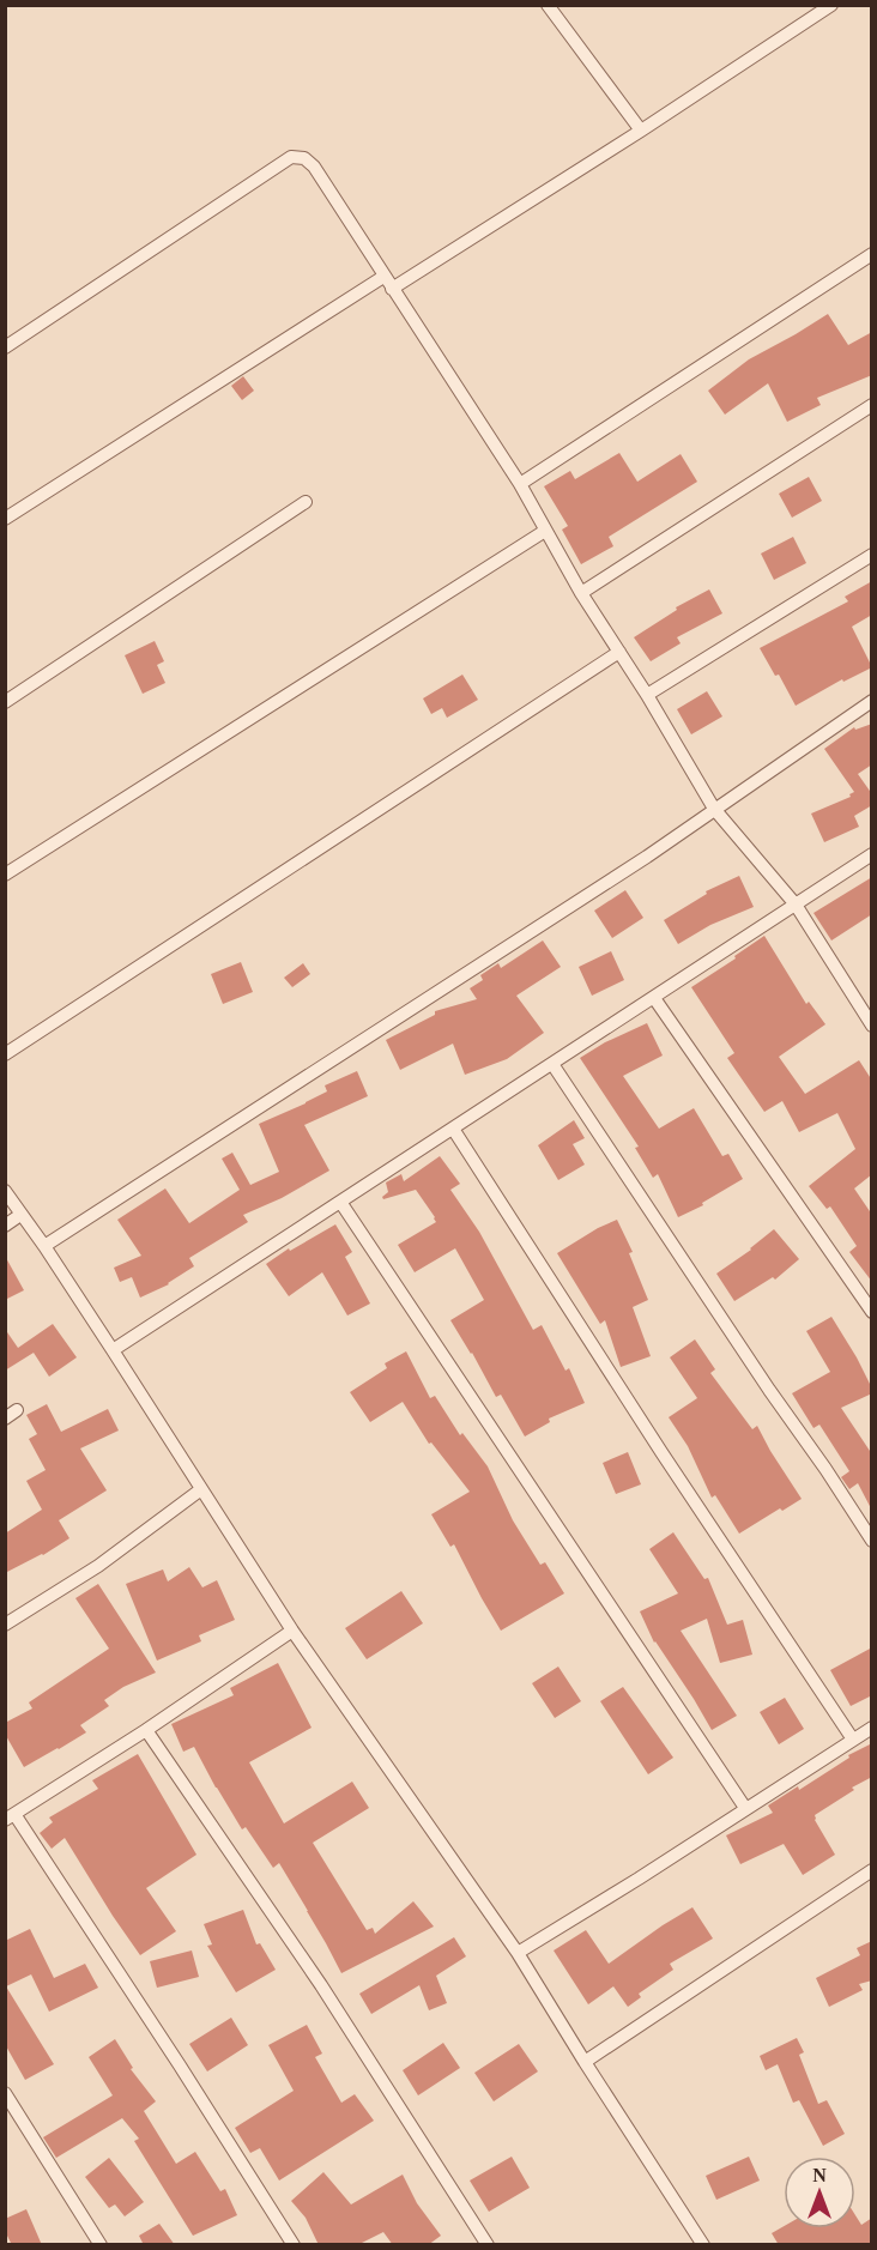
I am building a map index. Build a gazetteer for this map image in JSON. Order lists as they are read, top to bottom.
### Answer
{
  "north": "top"
}
